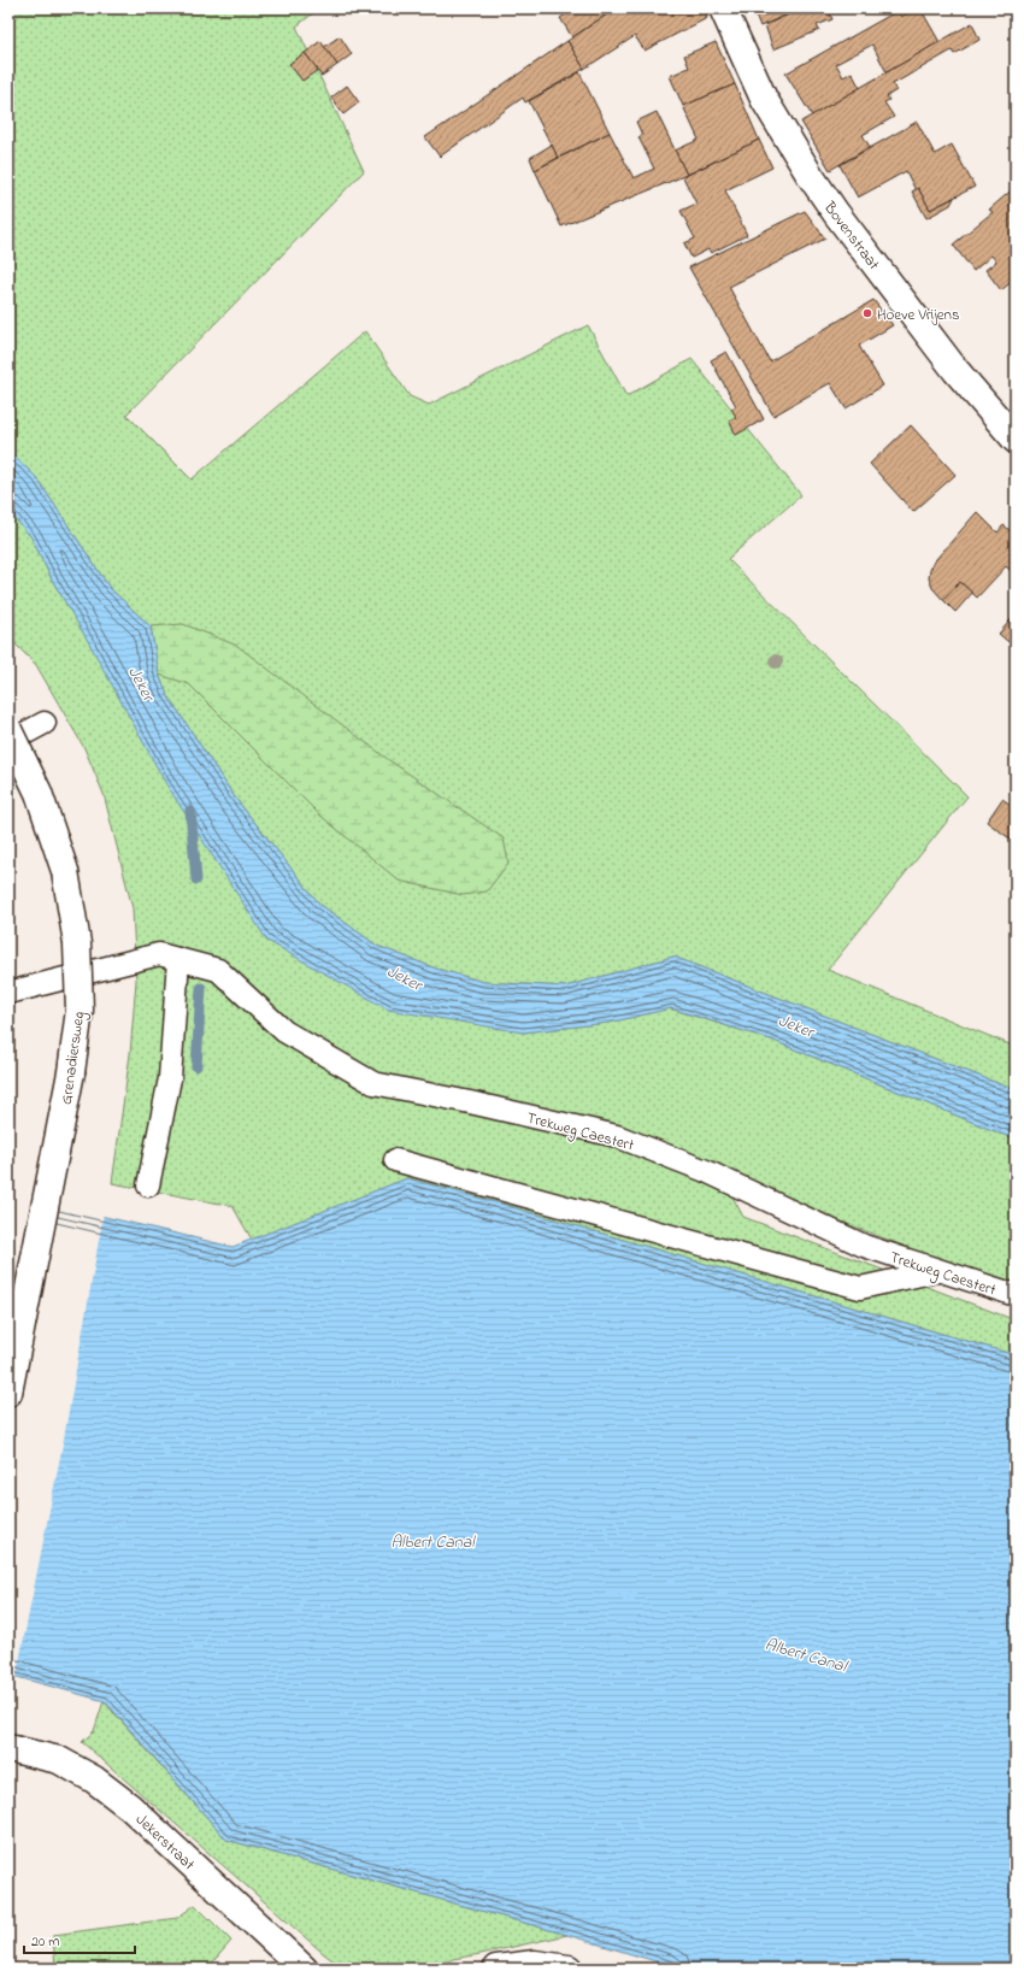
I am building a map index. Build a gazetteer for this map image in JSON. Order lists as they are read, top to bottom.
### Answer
{
  "streets": {
    "street": ["Bovenstraat", "Grenadiersweg", "Jekerstraat"],
    "lane": ["Trekweg Caestert"]
  },
  "water": ["Jeker", "Albert Canal"],
  "places": ["Hoeve Vrijens"],
  "scale_bar": "20 m"
}
